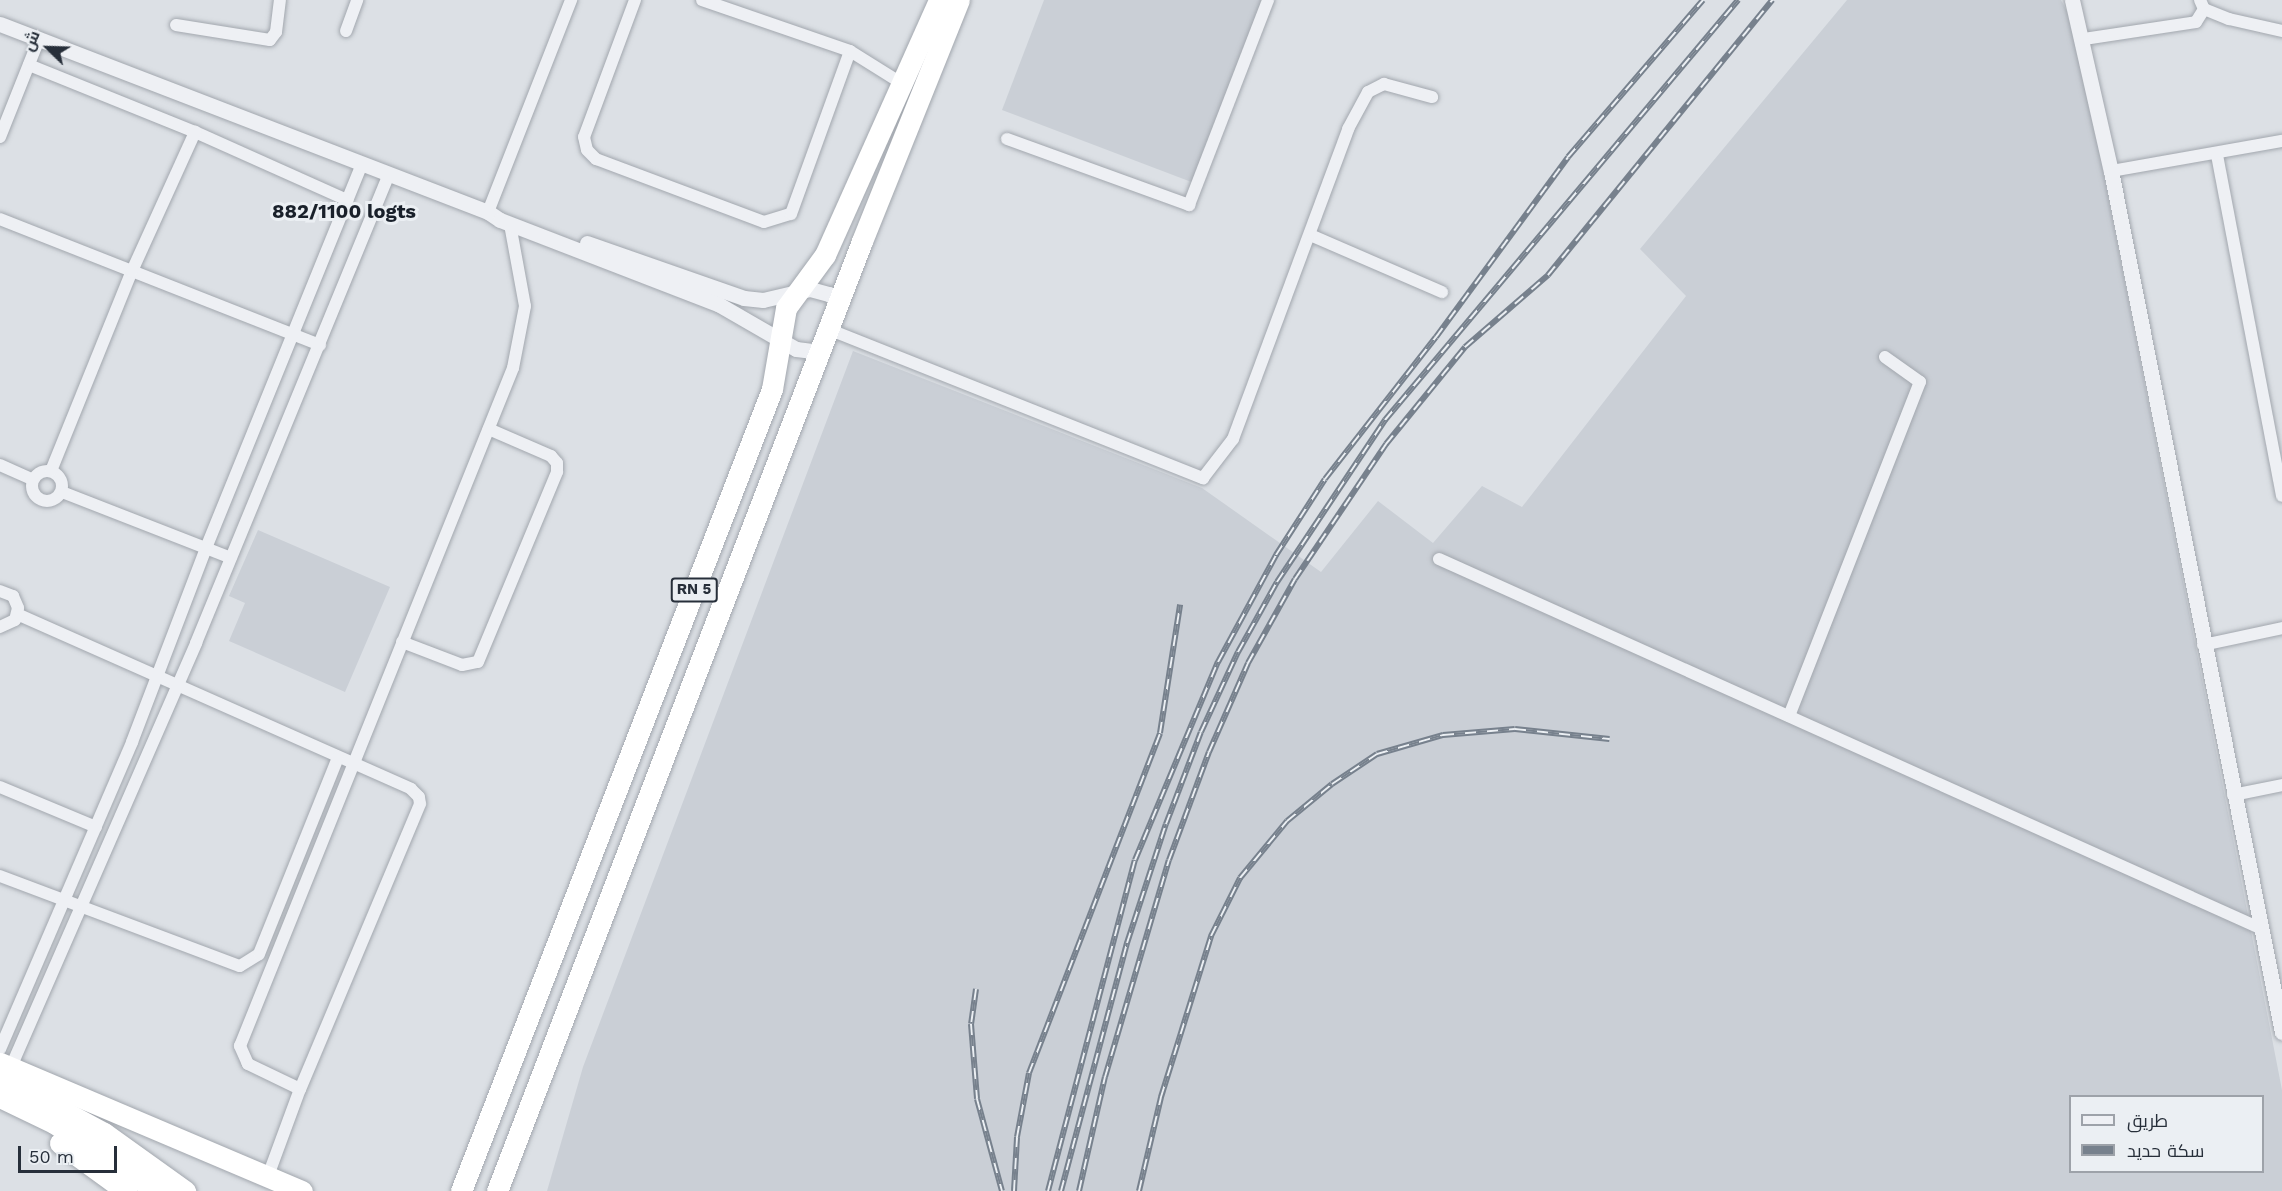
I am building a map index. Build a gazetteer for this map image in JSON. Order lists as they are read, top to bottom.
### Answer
{
  "streets": {
    "highway": ["RN 5"]
  },
  "districts": ["882/1100 logts"],
  "legend": ["طريق", "سكة حديد"],
  "scale_bar": "50 m",
  "north": "top left"
}
